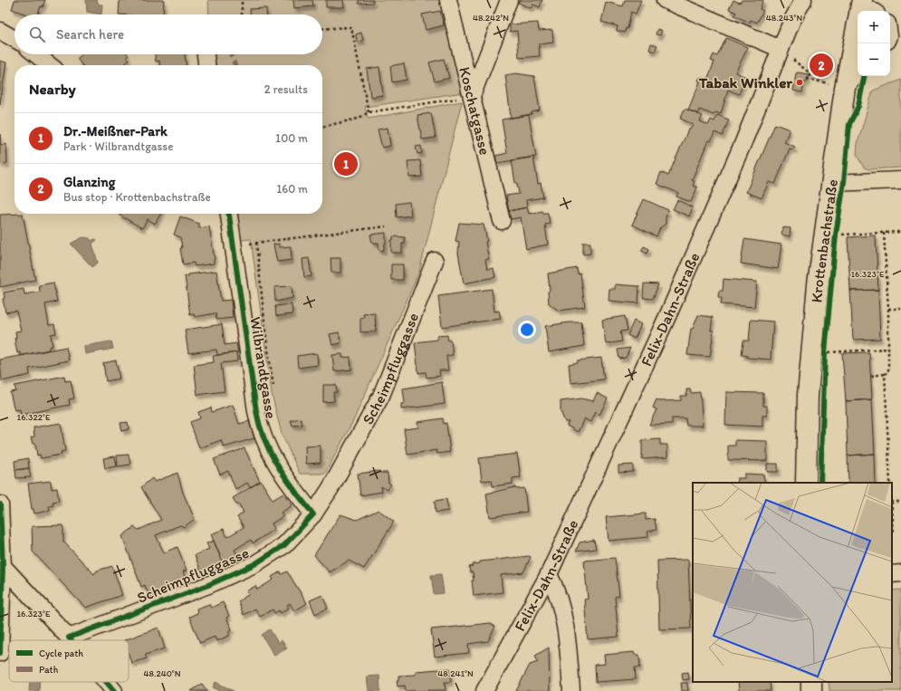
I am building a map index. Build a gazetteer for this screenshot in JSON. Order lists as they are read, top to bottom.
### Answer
{
  "streets": {
    "main road": ["Krottenbachstraße"],
    "street": [
      "Koschatgasse",
      "Felix-Dahn-Straße",
      "Wilbrandtgasse",
      "Scheimpfluggasse"
    ]
  },
  "crossings": [
    ["Wilbrandtgasse", "Scheimpfluggasse"]
  ],
  "places": ["Tabak Winkler"],
  "legend": ["Cycle path", "Path"],
  "page": {
    "map_buttons": ["+", "−"],
    "search": "Search here",
    "pins": ["2", "1"],
    "heading": ["Nearby", "2 results"],
    "list": [
      {
        "mark": "1",
        "name": "Dr.-Meißner-Park",
        "note": "Park · Wilbrandtgasse",
        "value": "100 m"
      },
      {
        "mark": "2",
        "name": "Glanzing",
        "note": "Bus stop · Krottenbachstraße",
        "value": "160 m"
      }
    ]
  },
  "coordinates": [
    "48.243°N",
    "48.242°N",
    "16.323°E",
    "16.322°E",
    "48.240°N",
    "48.241°N"
  ]
}
